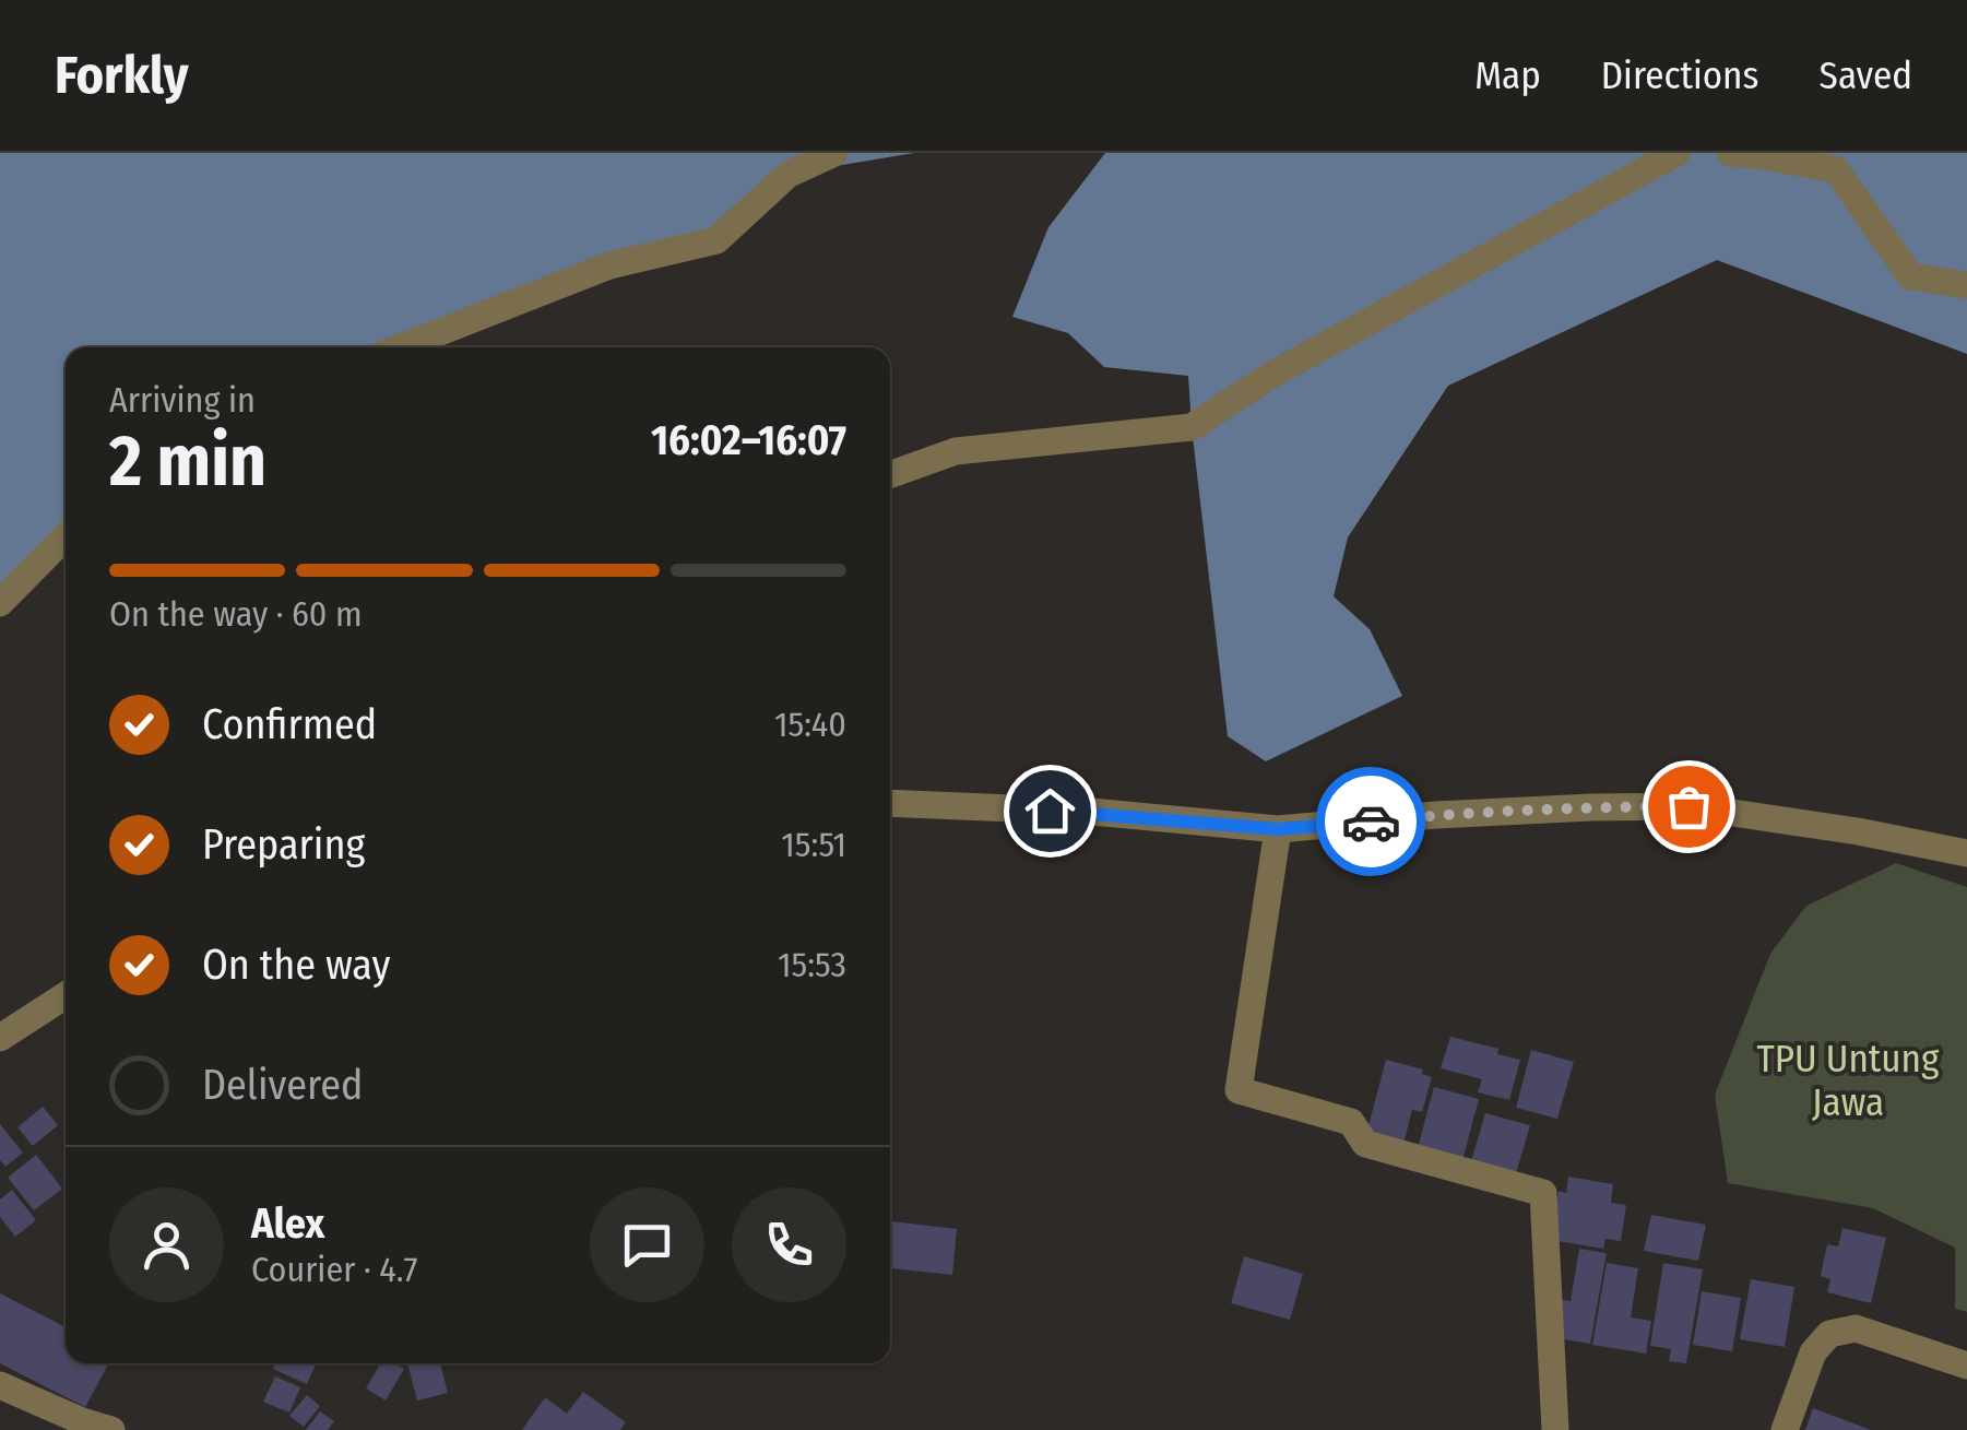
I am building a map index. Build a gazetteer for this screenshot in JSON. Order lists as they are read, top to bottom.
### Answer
{
  "parks": ["TPU Untung Jawa"],
  "page": {
    "header": "Forkly",
    "nav": ["Map", "Directions", "Saved"],
    "heading": ["2 min", "Arriving in", "16:02–16:07"],
    "panel": ["Alex", "Courier · 4.7"],
    "bar": "On the way · 60 m",
    "list": [
      ["Confirmed", "15:40"],
      ["Preparing", "15:51"],
      ["On the way", "15:53"],
      "Delivered"
    ]
  }
}
